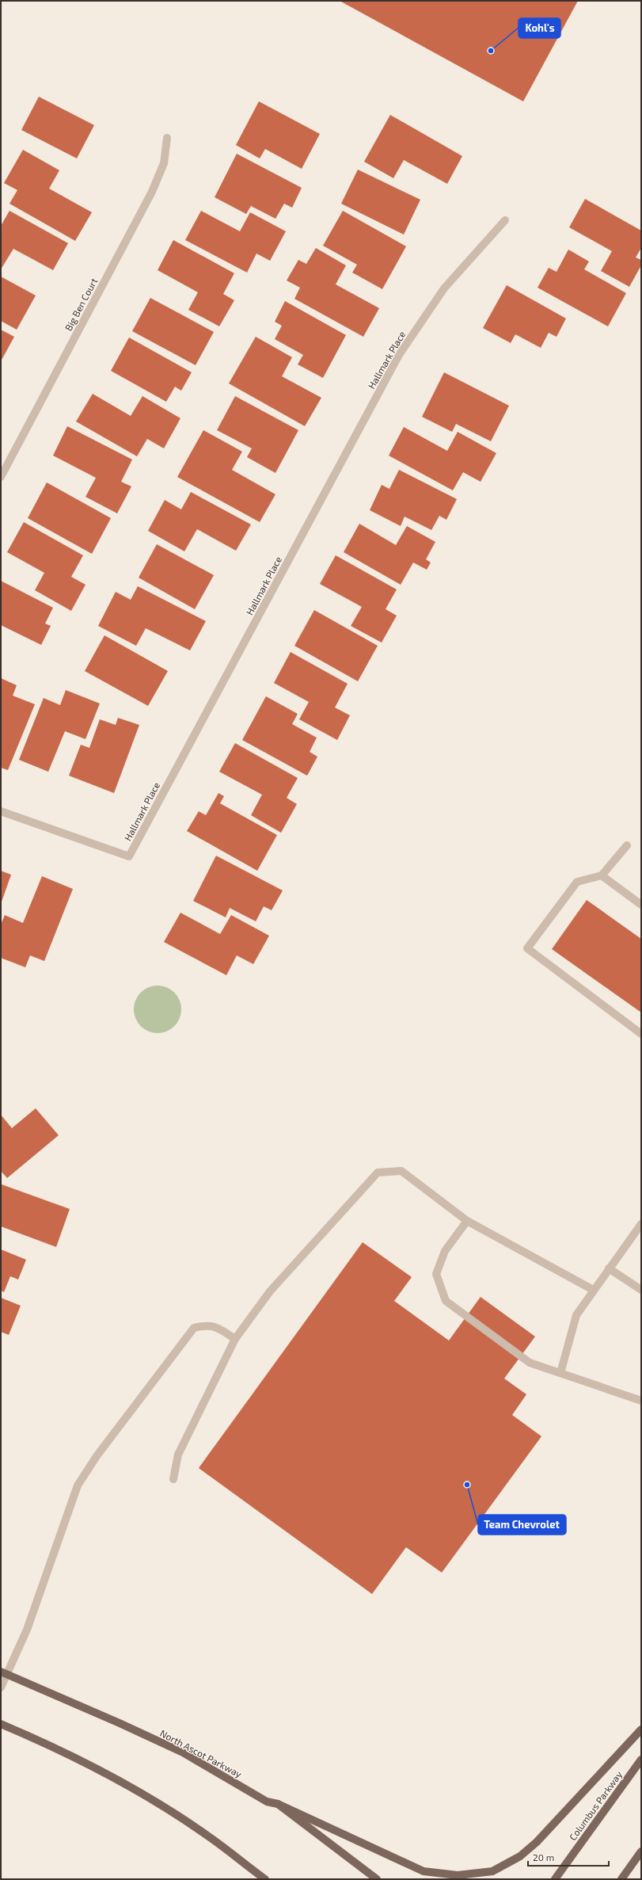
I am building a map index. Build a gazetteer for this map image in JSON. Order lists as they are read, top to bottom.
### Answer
{
  "streets": {
    "main road": ["North Ascot Parkway", "Columbus Parkway"],
    "street": ["Big Ben Court", "Hallmark Place"]
  },
  "places": ["Kohl's", "Team Chevrolet"],
  "scale_bar": "20 m"
}
